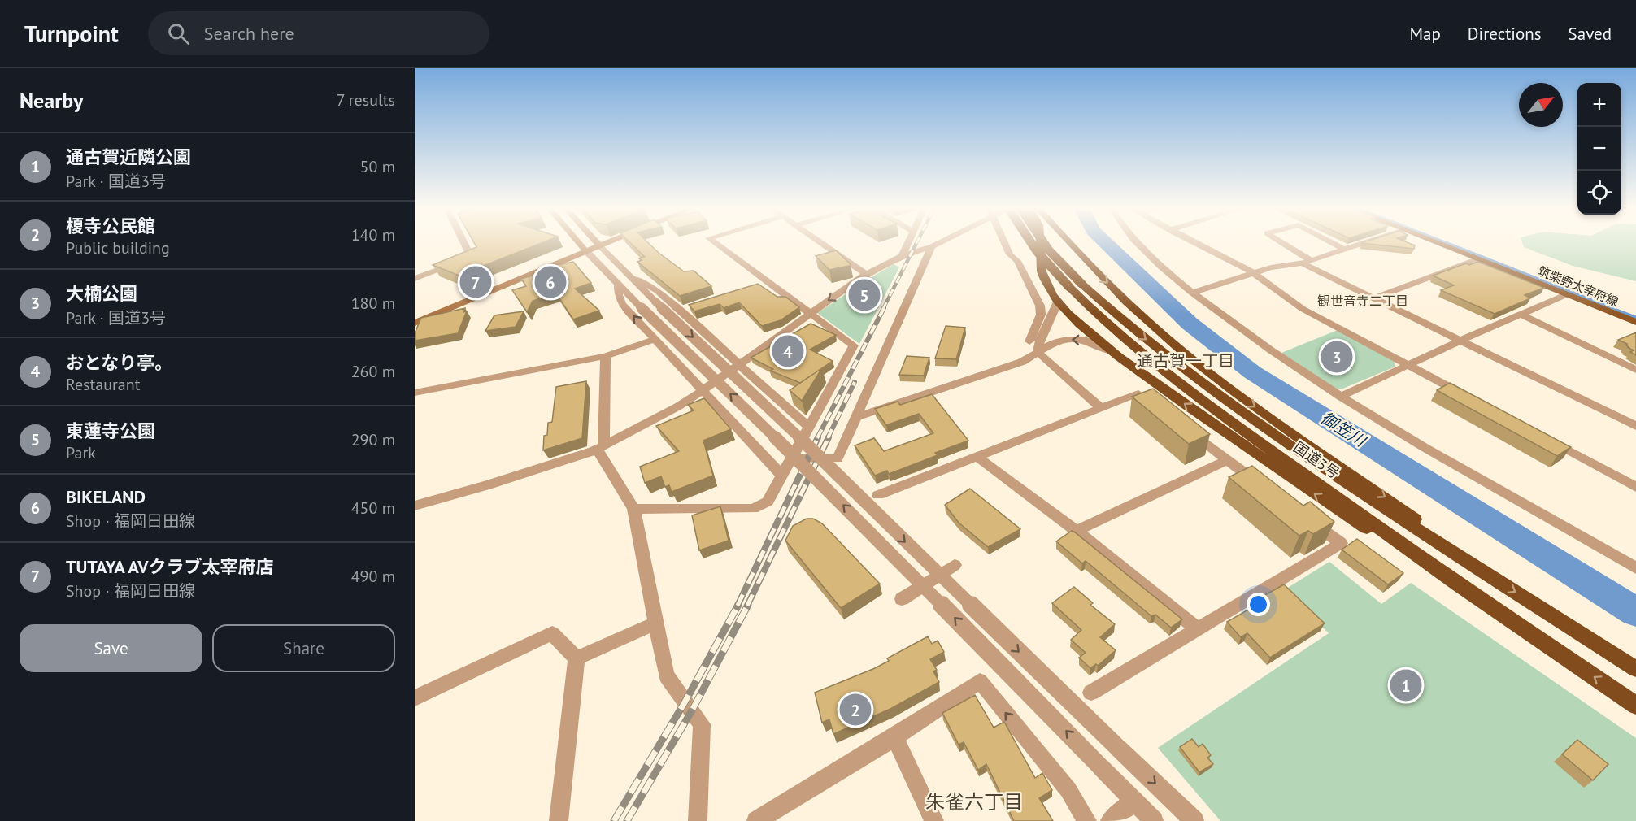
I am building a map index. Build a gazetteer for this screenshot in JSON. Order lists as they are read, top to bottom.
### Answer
{
  "streets": {
    "highway": ["国道3号"],
    "main road": ["筑紫野太宰府線"]
  },
  "districts": ["観世音寺二丁目", "通古賀一丁目", "朱雀六丁目"],
  "water": ["御笠川"],
  "north": "top right",
  "page": {
    "header": "Turnpoint",
    "search": "Search here",
    "nav": ["Map", "Directions", "Saved"],
    "heading": ["Nearby", "7 results"],
    "map_buttons": ["+", "−"],
    "list": [
      {
        "mark": "1",
        "name": "通古賀近隣公園",
        "note": "Park · 国道3号",
        "value": "50 m"
      },
      {
        "mark": "2",
        "name": "榎寺公民館",
        "note": "Public building",
        "value": "140 m"
      },
      {
        "mark": "3",
        "name": "大楠公園",
        "note": "Park · 国道3号",
        "value": "180 m"
      },
      {
        "mark": "4",
        "name": "おとなり亭。",
        "note": "Restaurant",
        "value": "260 m"
      },
      {
        "mark": "5",
        "name": "東蓮寺公園",
        "note": "Park",
        "value": "290 m"
      },
      {
        "mark": "6",
        "name": "BIKELAND",
        "note": "Shop · 福岡日田線",
        "value": "450 m"
      },
      {
        "mark": "7",
        "name": "TUTAYA AVクラブ太宰府店",
        "note": "Shop · 福岡日田線",
        "value": "490 m"
      }
    ],
    "pins": [
      "6",
      "7",
      "5",
      "4",
      "3",
      "1",
      "2"
    ],
    "buttons": ["Save", "Share"]
  }
}
